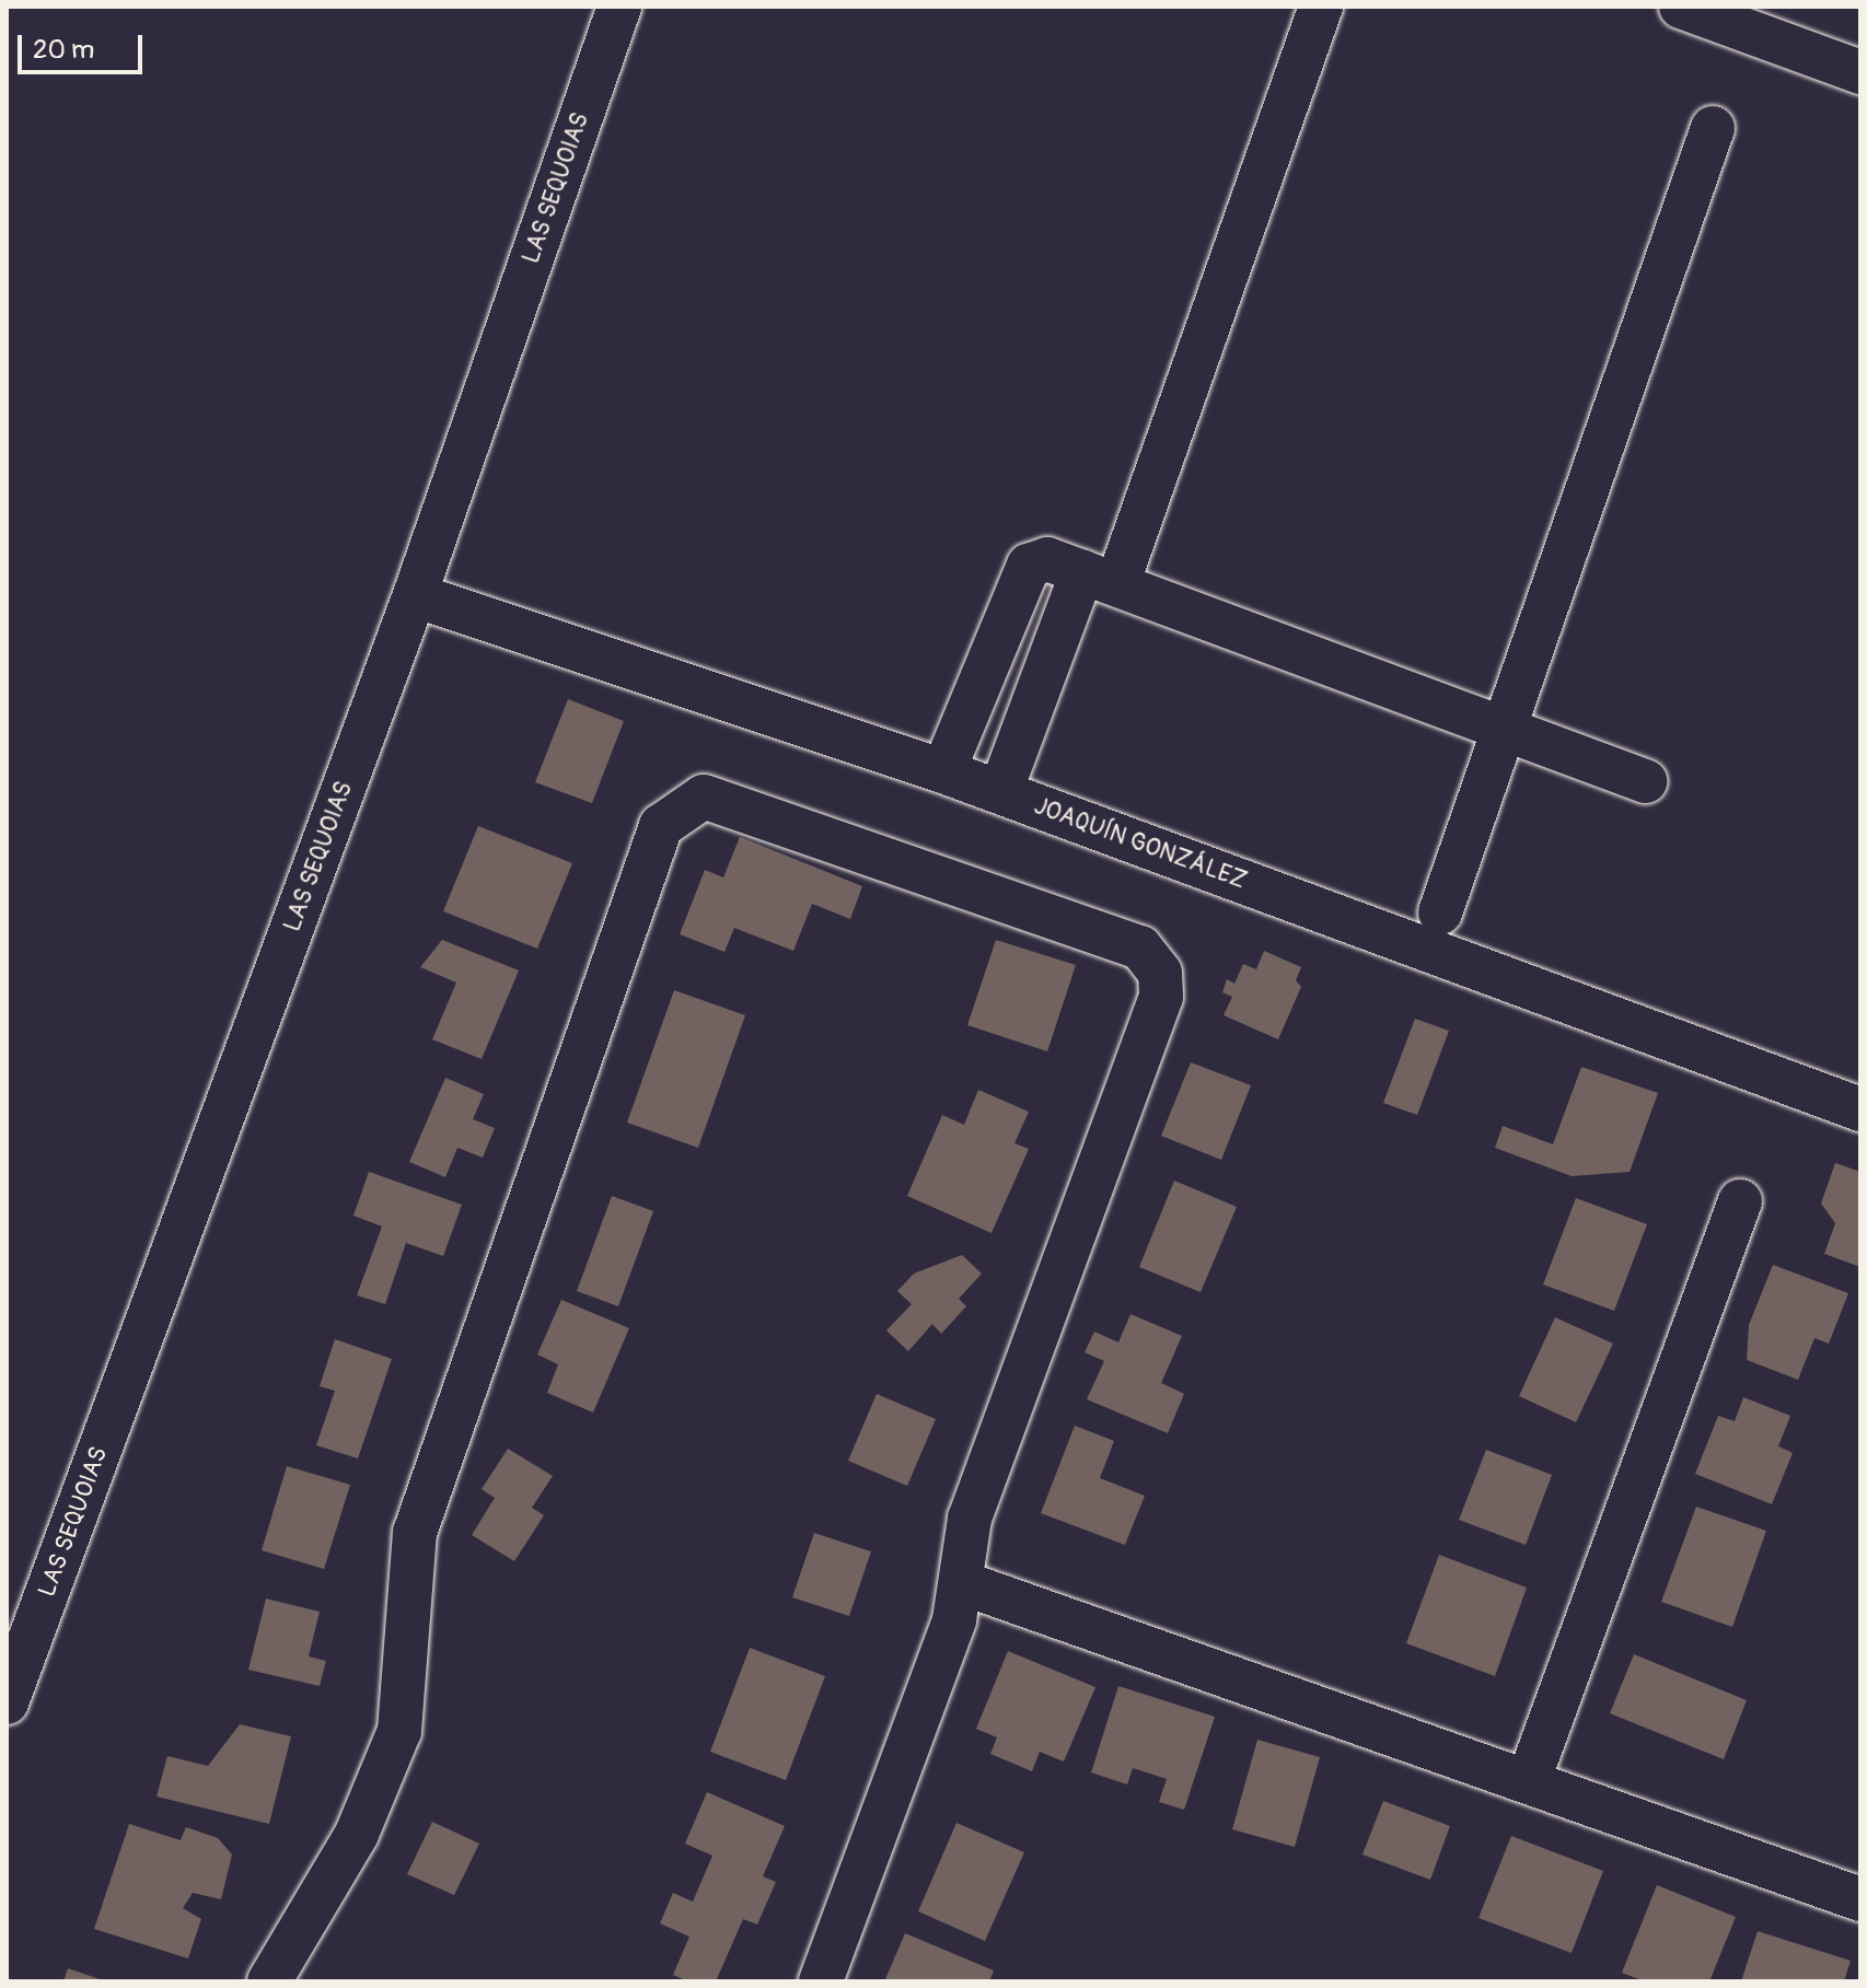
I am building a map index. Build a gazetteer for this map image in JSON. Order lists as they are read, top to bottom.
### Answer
{
  "streets": {
    "street": ["LAS SEQUOIAS", "JOAQUÍN GONZÁLEZ"]
  },
  "crossings": [
    ["LAS SEQUOIAS", "JOAQUÍN GONZÁLEZ"]
  ],
  "scale_bar": "20 m"
}
